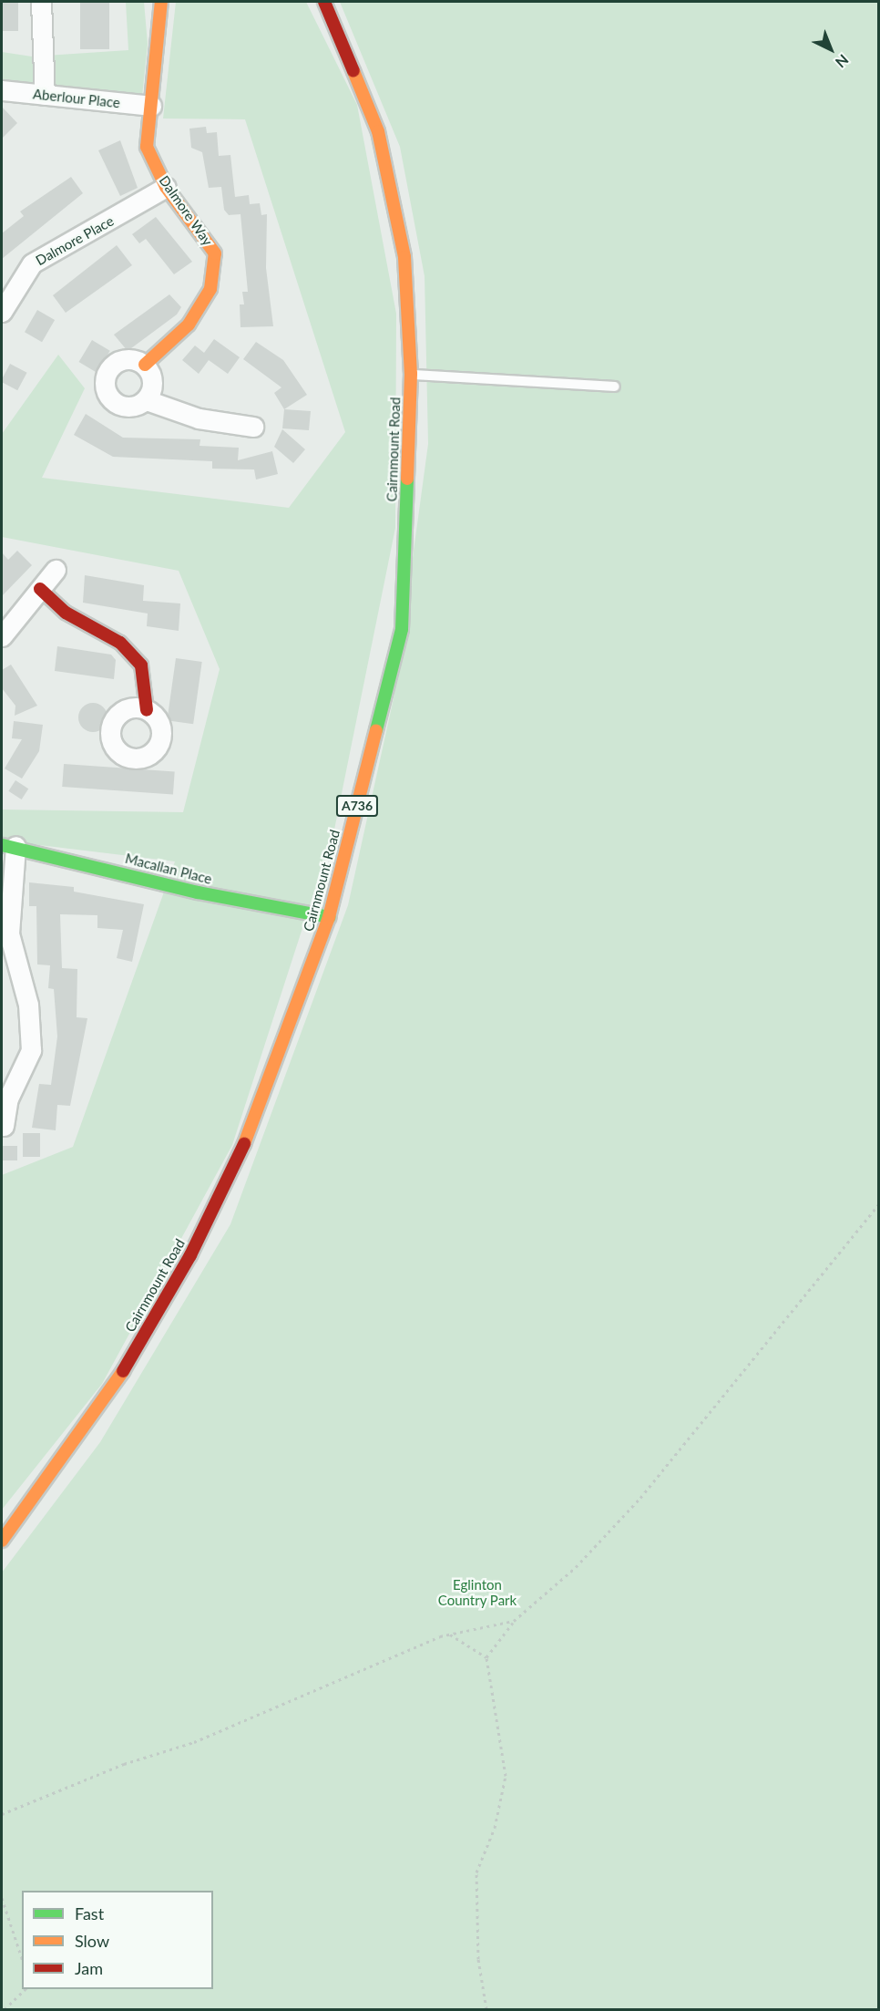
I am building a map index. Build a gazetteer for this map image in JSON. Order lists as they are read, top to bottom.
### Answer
{
  "streets": {
    "main road": [
      "Dalmore Way",
      "Cairnmount Road",
      "A736",
      "Macallan Place"
    ],
    "street": ["Aberlour Place", "Dalmore Place"]
  },
  "crossings": [
    ["Aberlour Place", "Dalmore Way"],
    ["Dalmore Way", "Dalmore Place"],
    ["Cairnmount Road", "Macallan Place"]
  ],
  "parks": ["Eglinton Country Park"],
  "legend": ["Fast", "Slow", "Jam"],
  "north": "bottom right"
}
